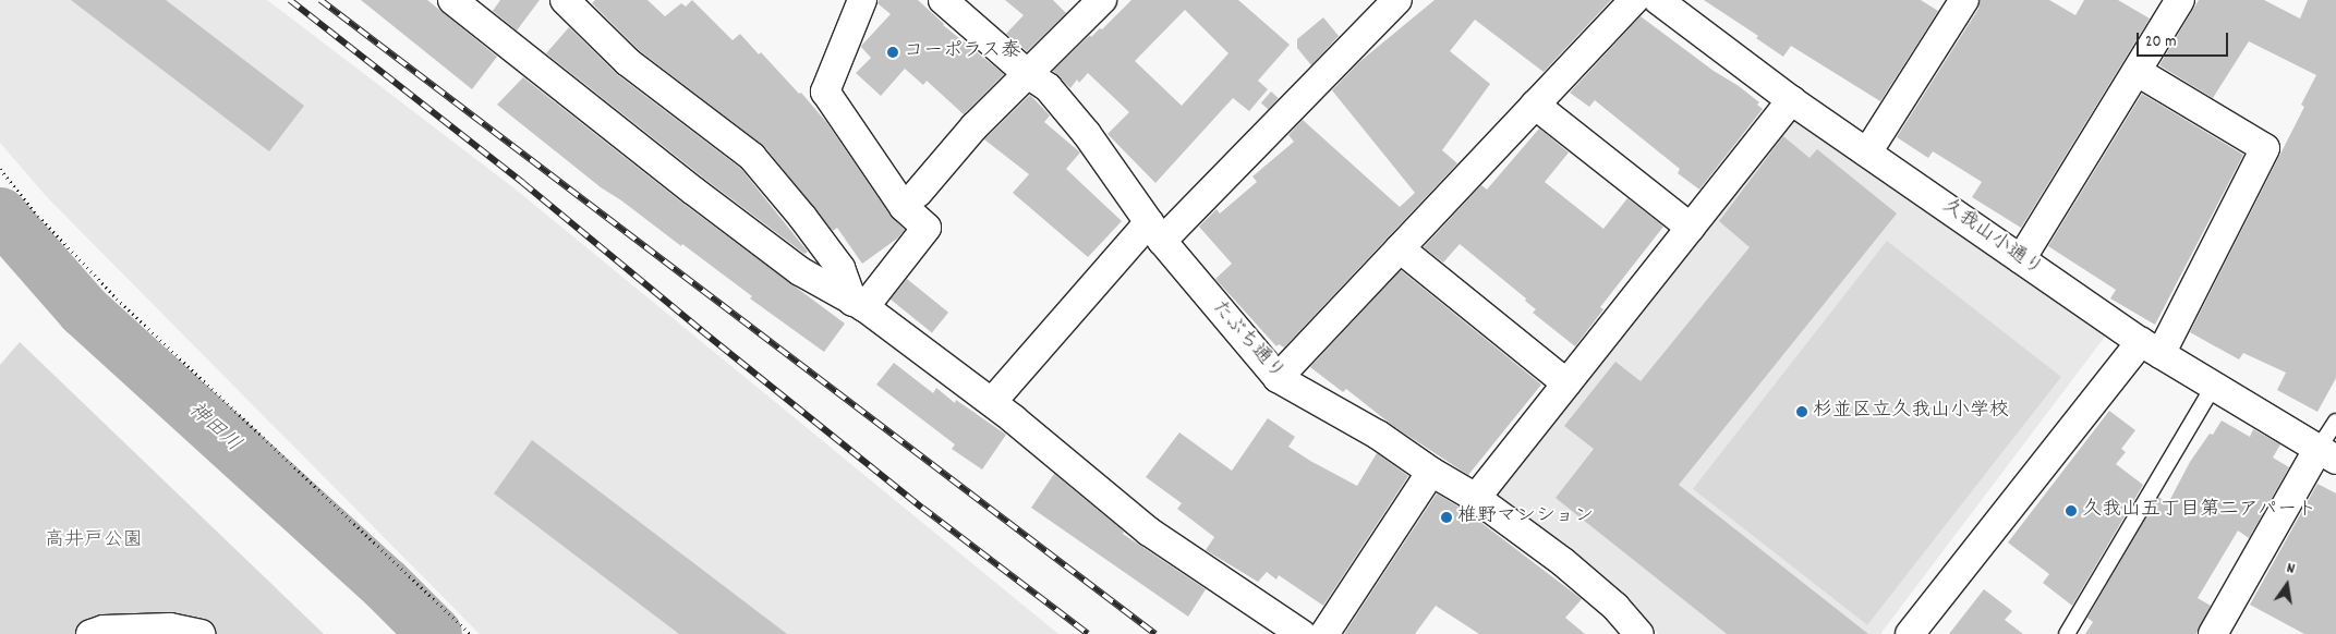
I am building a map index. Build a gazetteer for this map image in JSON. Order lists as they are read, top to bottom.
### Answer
{
  "streets": {
    "street": ["久我山小通り", "たぶち通り"]
  },
  "water": ["神田川"],
  "parks": ["高井戸公園"],
  "places": [
    "コーポラス泰",
    "杉並区立久我山小学校",
    "久我山五丁目第二アパート",
    "椎野マンション"
  ],
  "scale_bar": "20 m",
  "north": "top"
}
